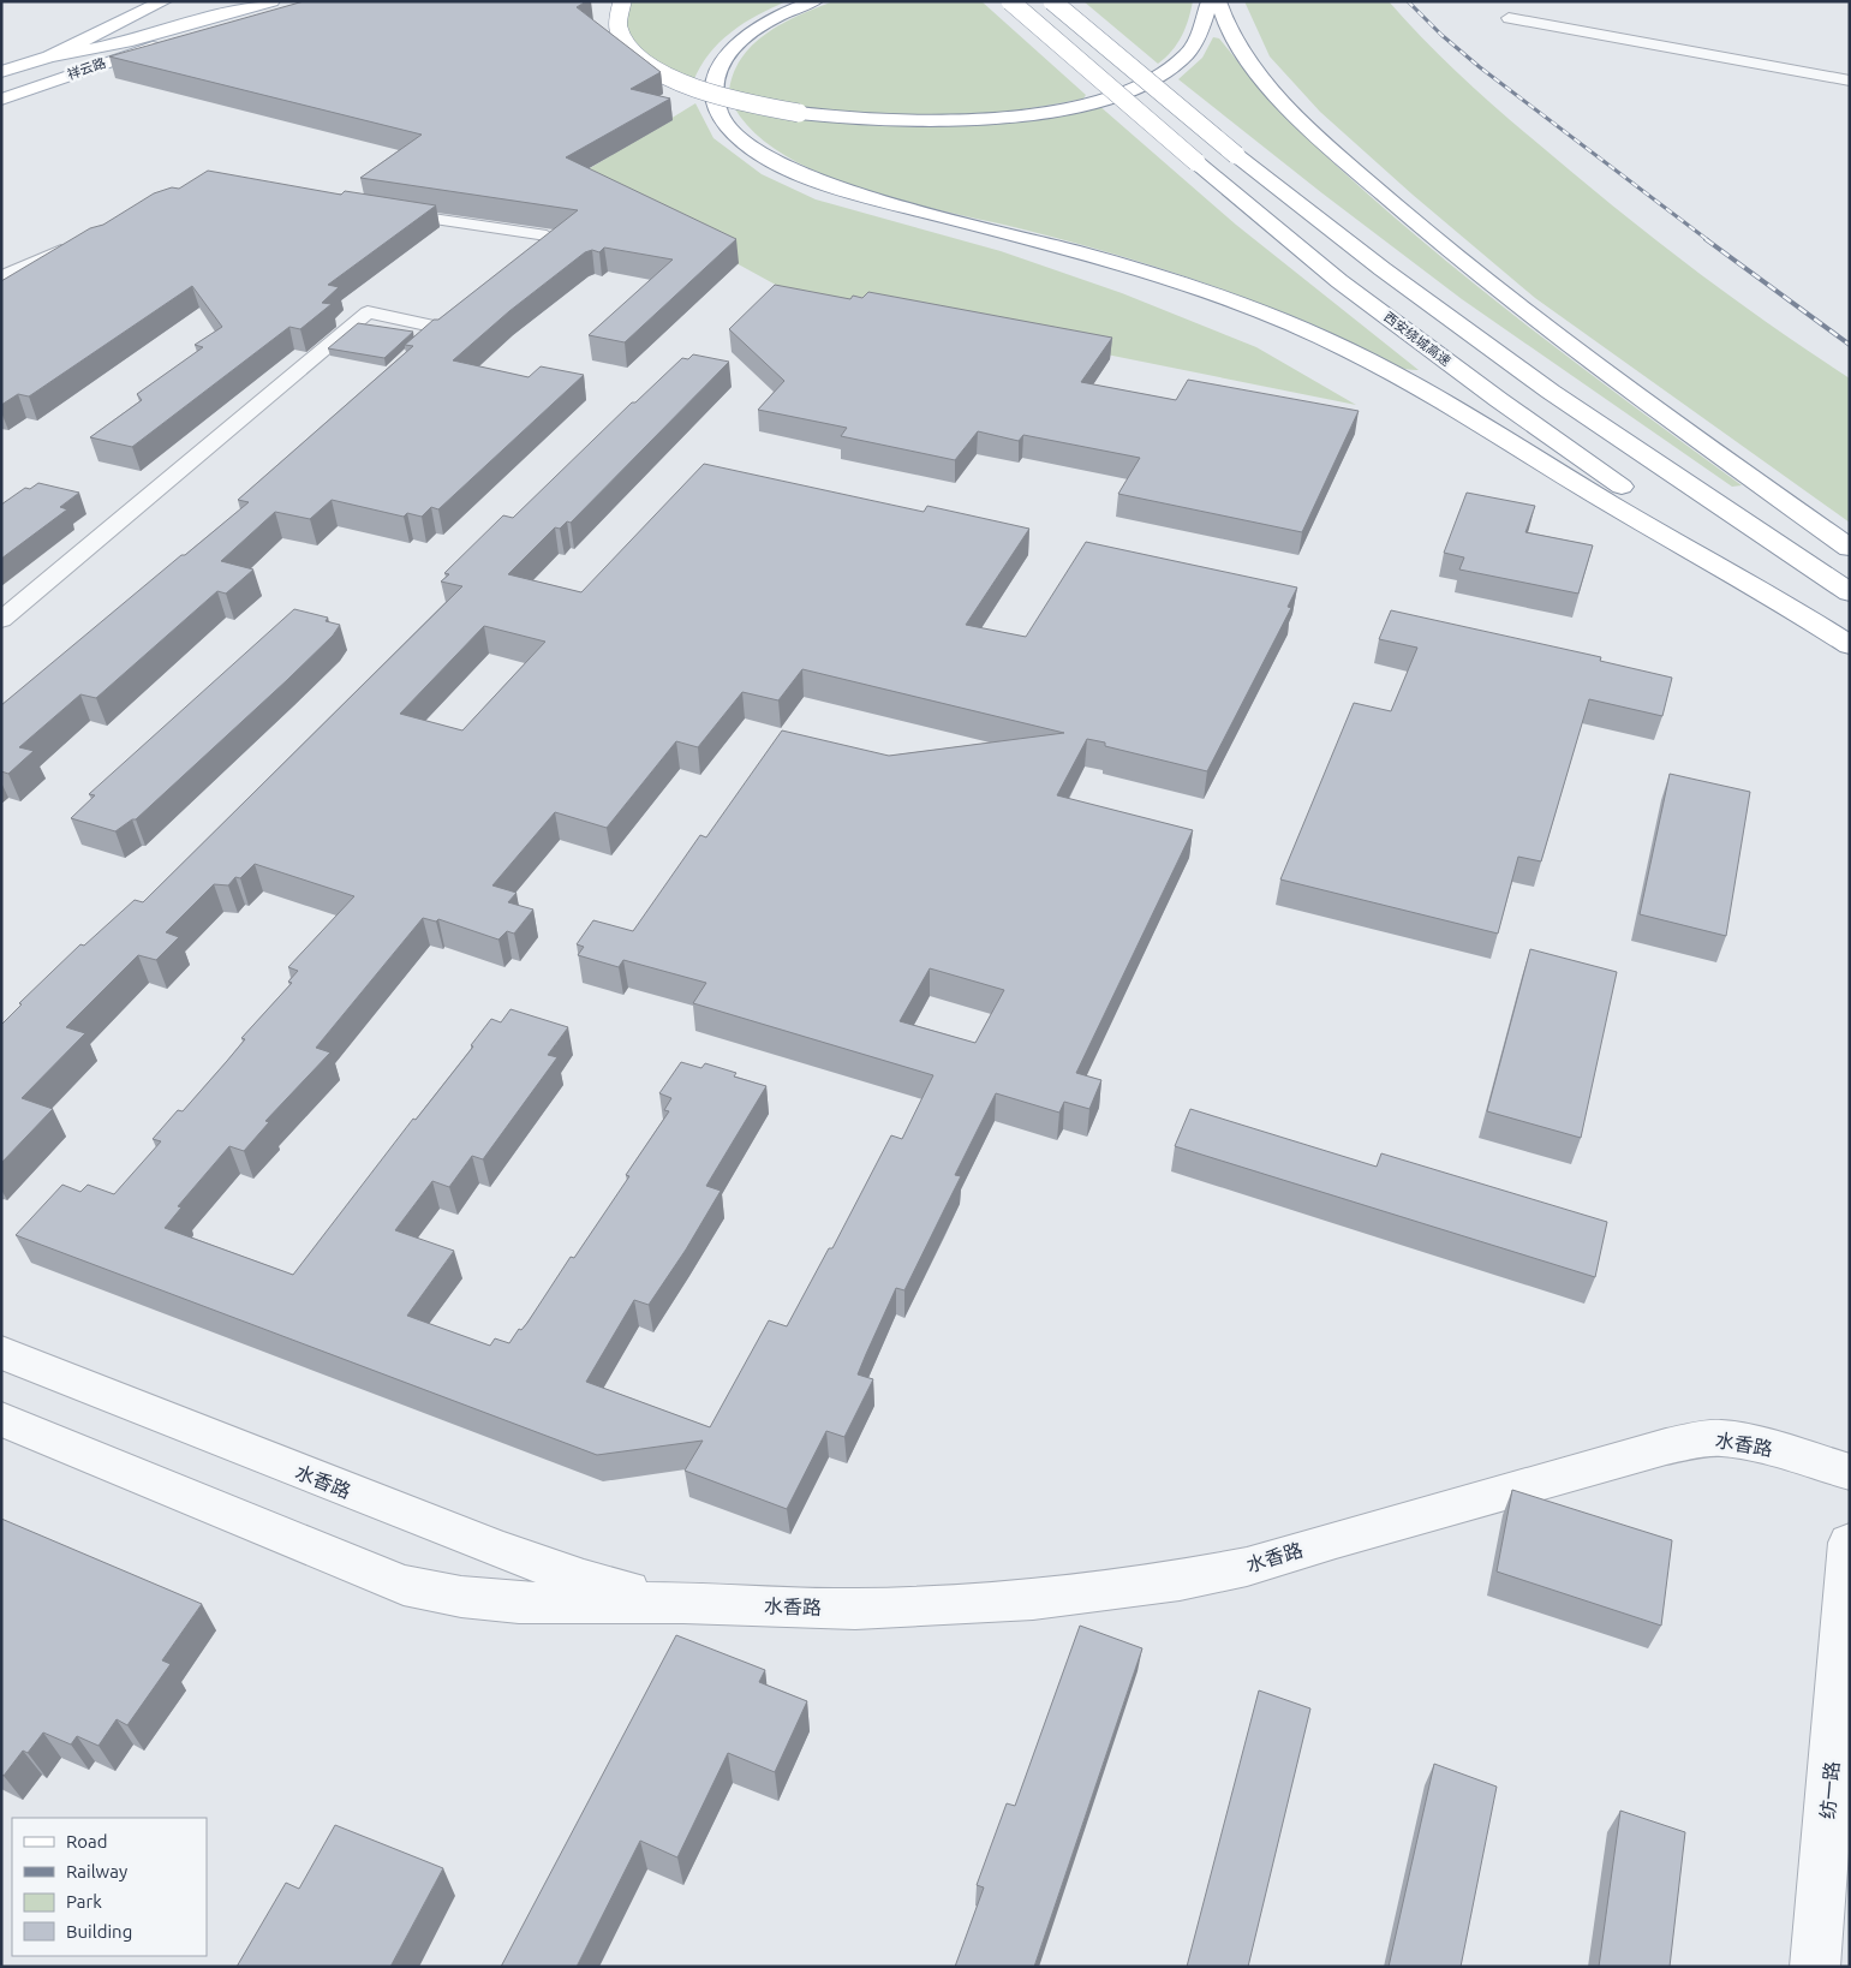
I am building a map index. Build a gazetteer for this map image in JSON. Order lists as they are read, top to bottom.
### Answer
{
  "streets": {
    "main road": ["祥云路", "西安绕城高速"],
    "street": ["水香路", "纺一路"]
  },
  "legend": [
    "Road",
    "Railway",
    "Park",
    "Building"
  ]
}
